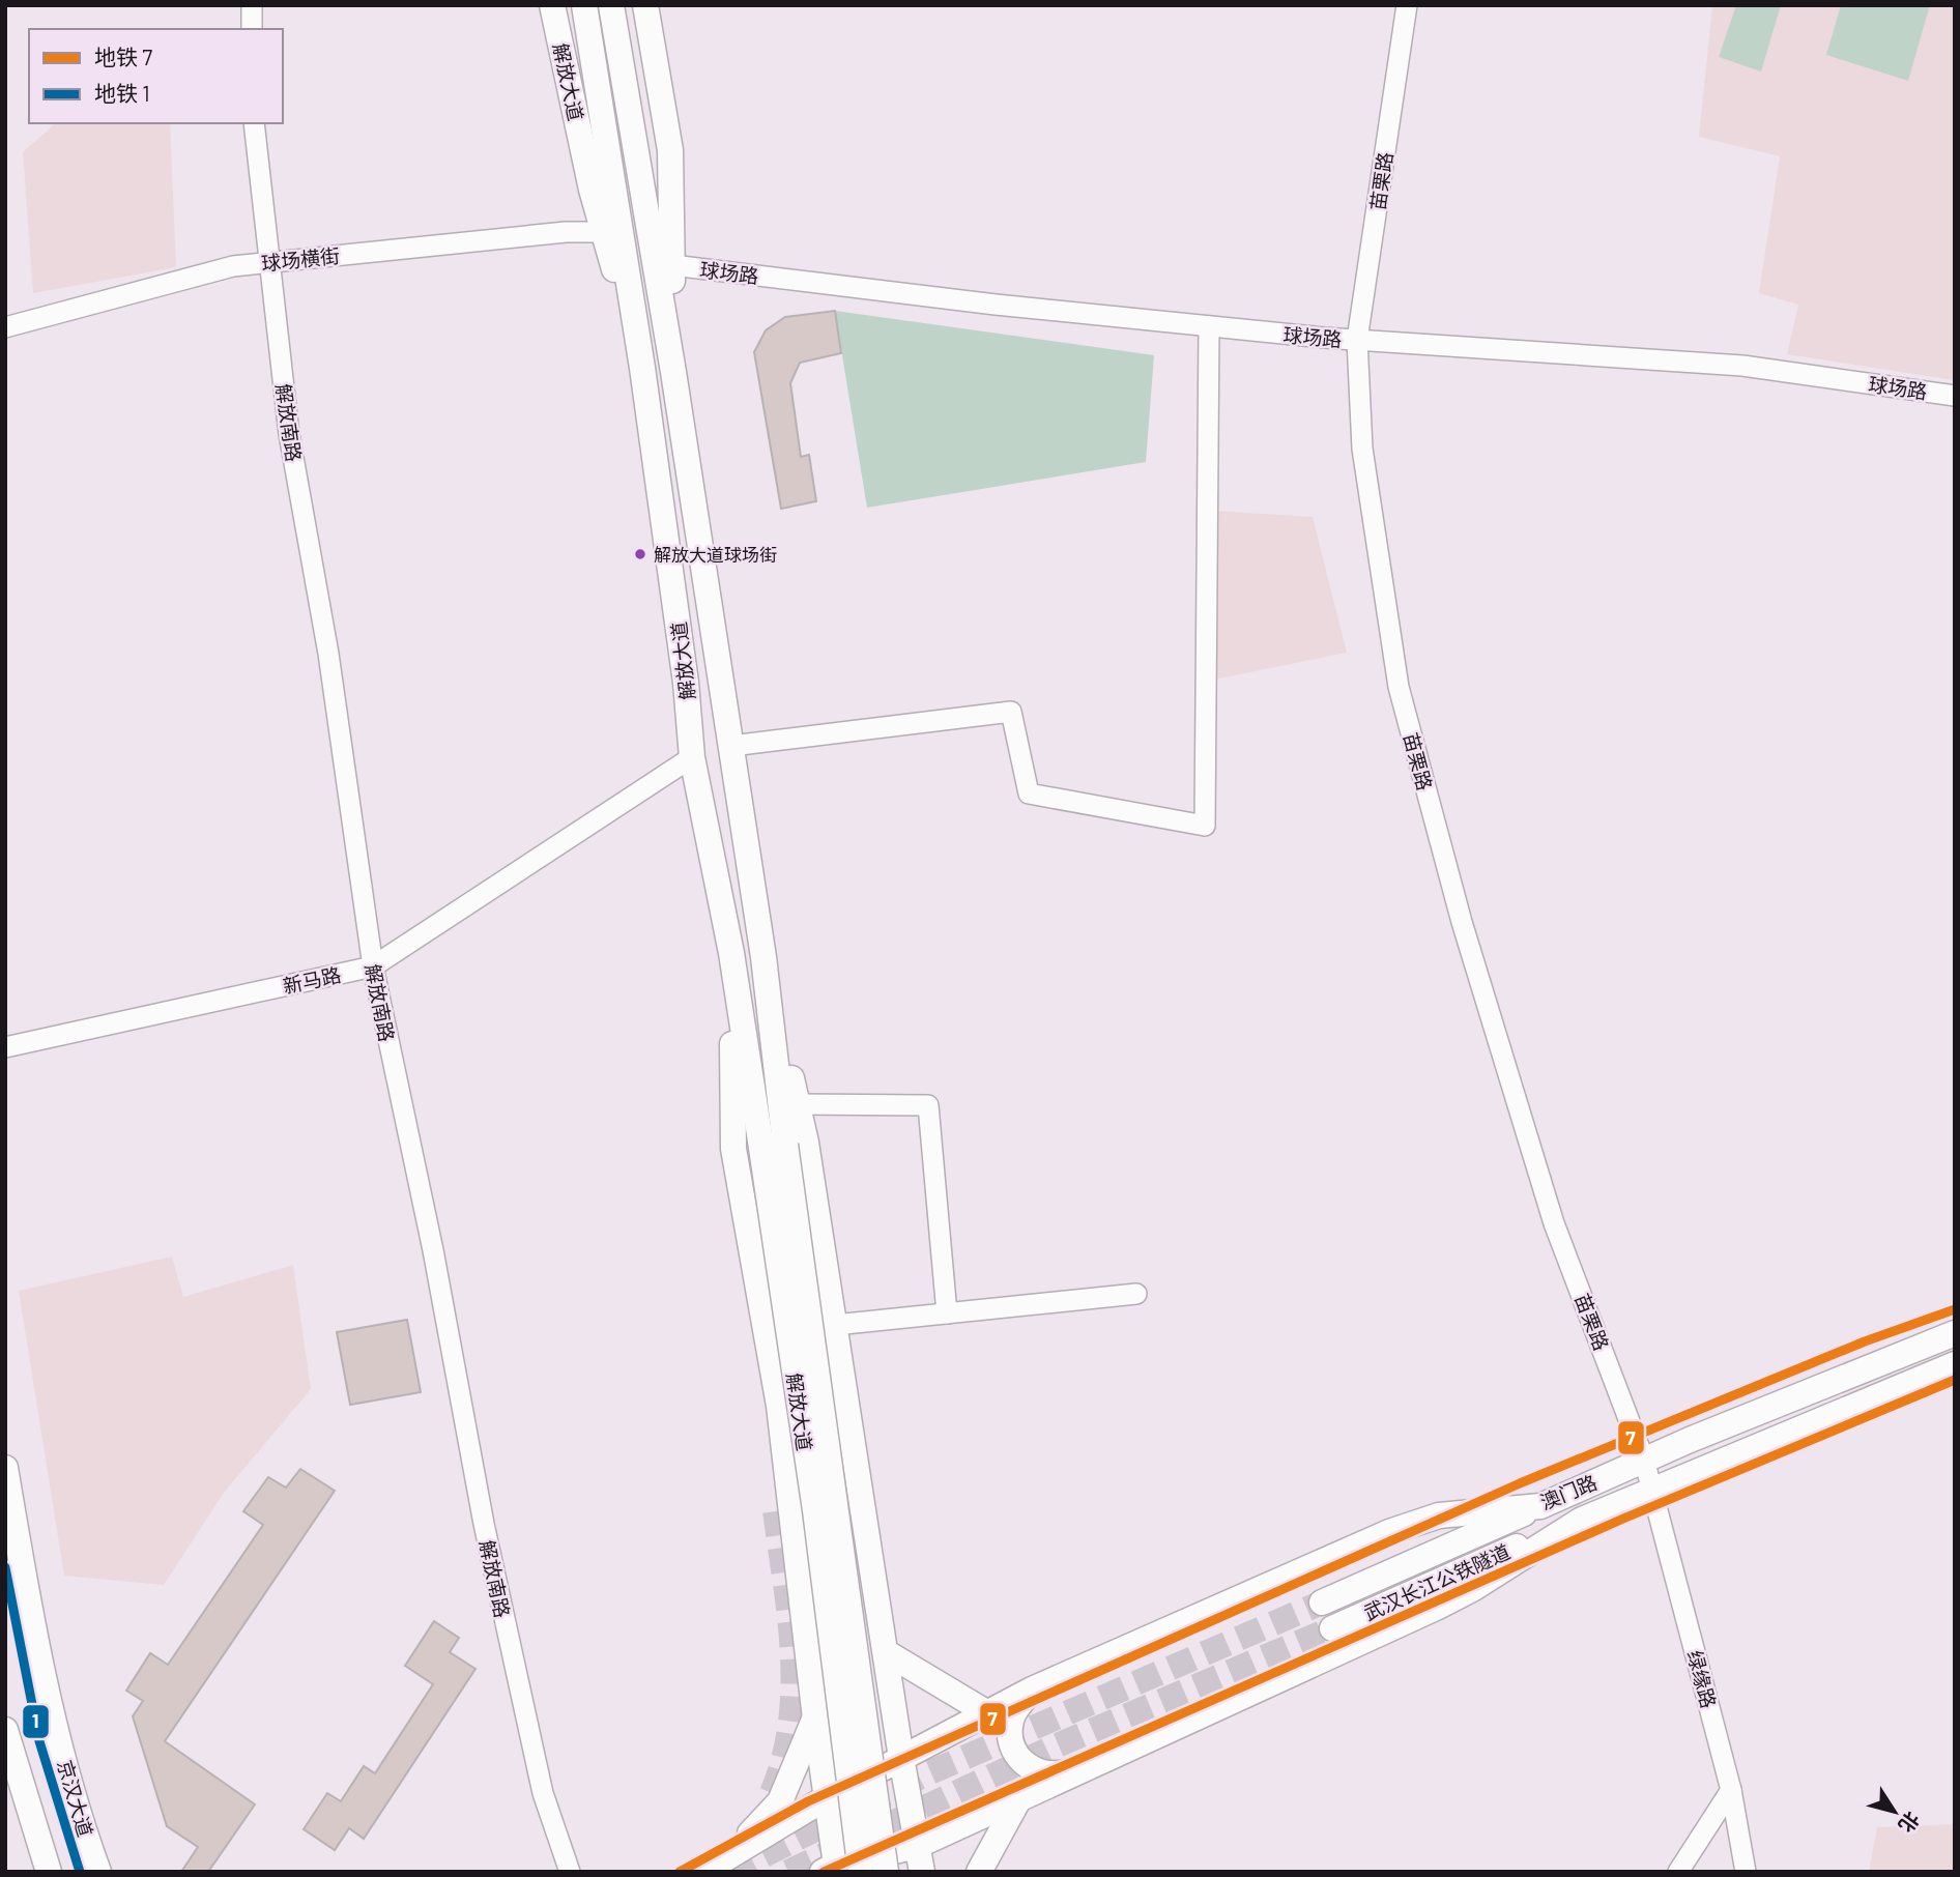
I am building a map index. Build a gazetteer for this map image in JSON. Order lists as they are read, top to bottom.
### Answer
{
  "streets": {
    "main road": [
      "解放大道",
      "澳门路",
      "武汉长江公铁隧道",
      "京汉大道"
    ],
    "street": [
      "苗栗路",
      "球场横街",
      "球场路",
      "解放南路",
      "新马路",
      "绿缘路"
    ]
  },
  "crossings": [
    ["解放大道", "球场横街"],
    ["解放大道", "球场路"],
    ["解放大道", "新马路"],
    ["解放大道", "澳门路"],
    ["苗栗路", "球场路"],
    ["苗栗路", "澳门路"],
    ["苗栗路", "绿缘路"],
    ["球场横街", "解放南路"],
    ["解放南路", "新马路"],
    ["澳门路", "武汉长江公铁隧道"],
    ["澳门路", "绿缘路"]
  ],
  "places": ["解放大道球场街"],
  "lines": ["metro line 7", "metro line 1"],
  "legend": ["地铁 7", "地铁 1"],
  "north": "bottom right"
}
